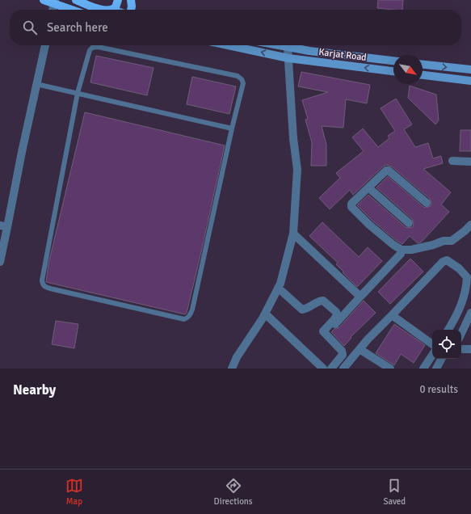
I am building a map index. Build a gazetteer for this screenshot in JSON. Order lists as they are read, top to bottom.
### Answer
{
  "streets": {
    "main road": ["Karjat Road"]
  },
  "north": "bottom right",
  "page": {
    "search": "Search here",
    "heading": ["Nearby", "0 results"],
    "nav": ["Map", "Directions", "Saved"]
  }
}
